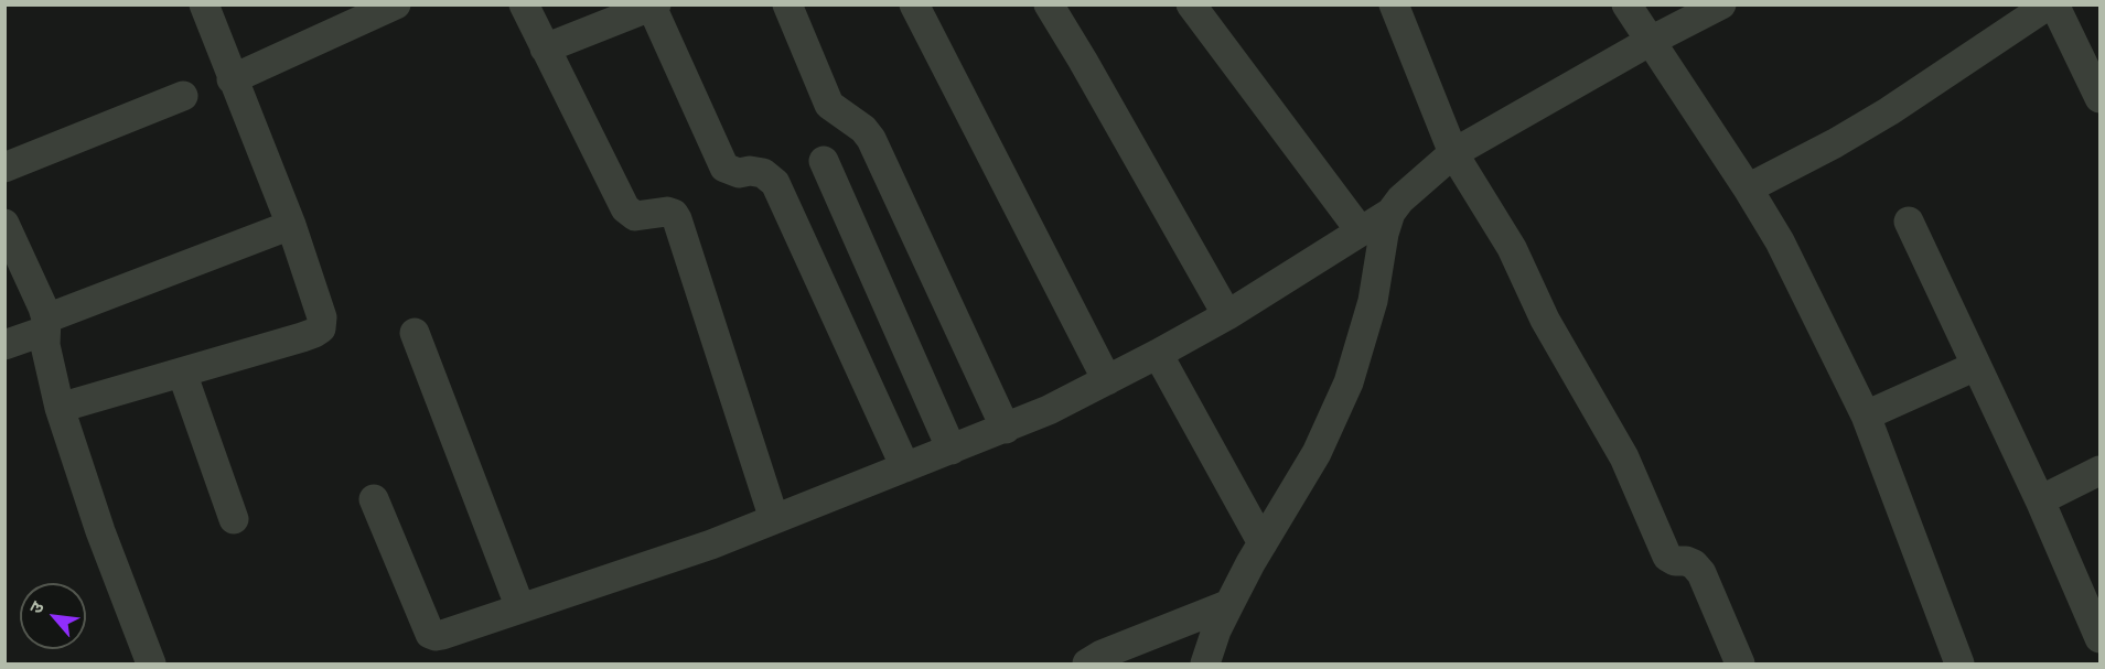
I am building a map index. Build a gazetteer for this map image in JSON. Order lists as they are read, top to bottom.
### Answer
{
  "north": "top left"
}
